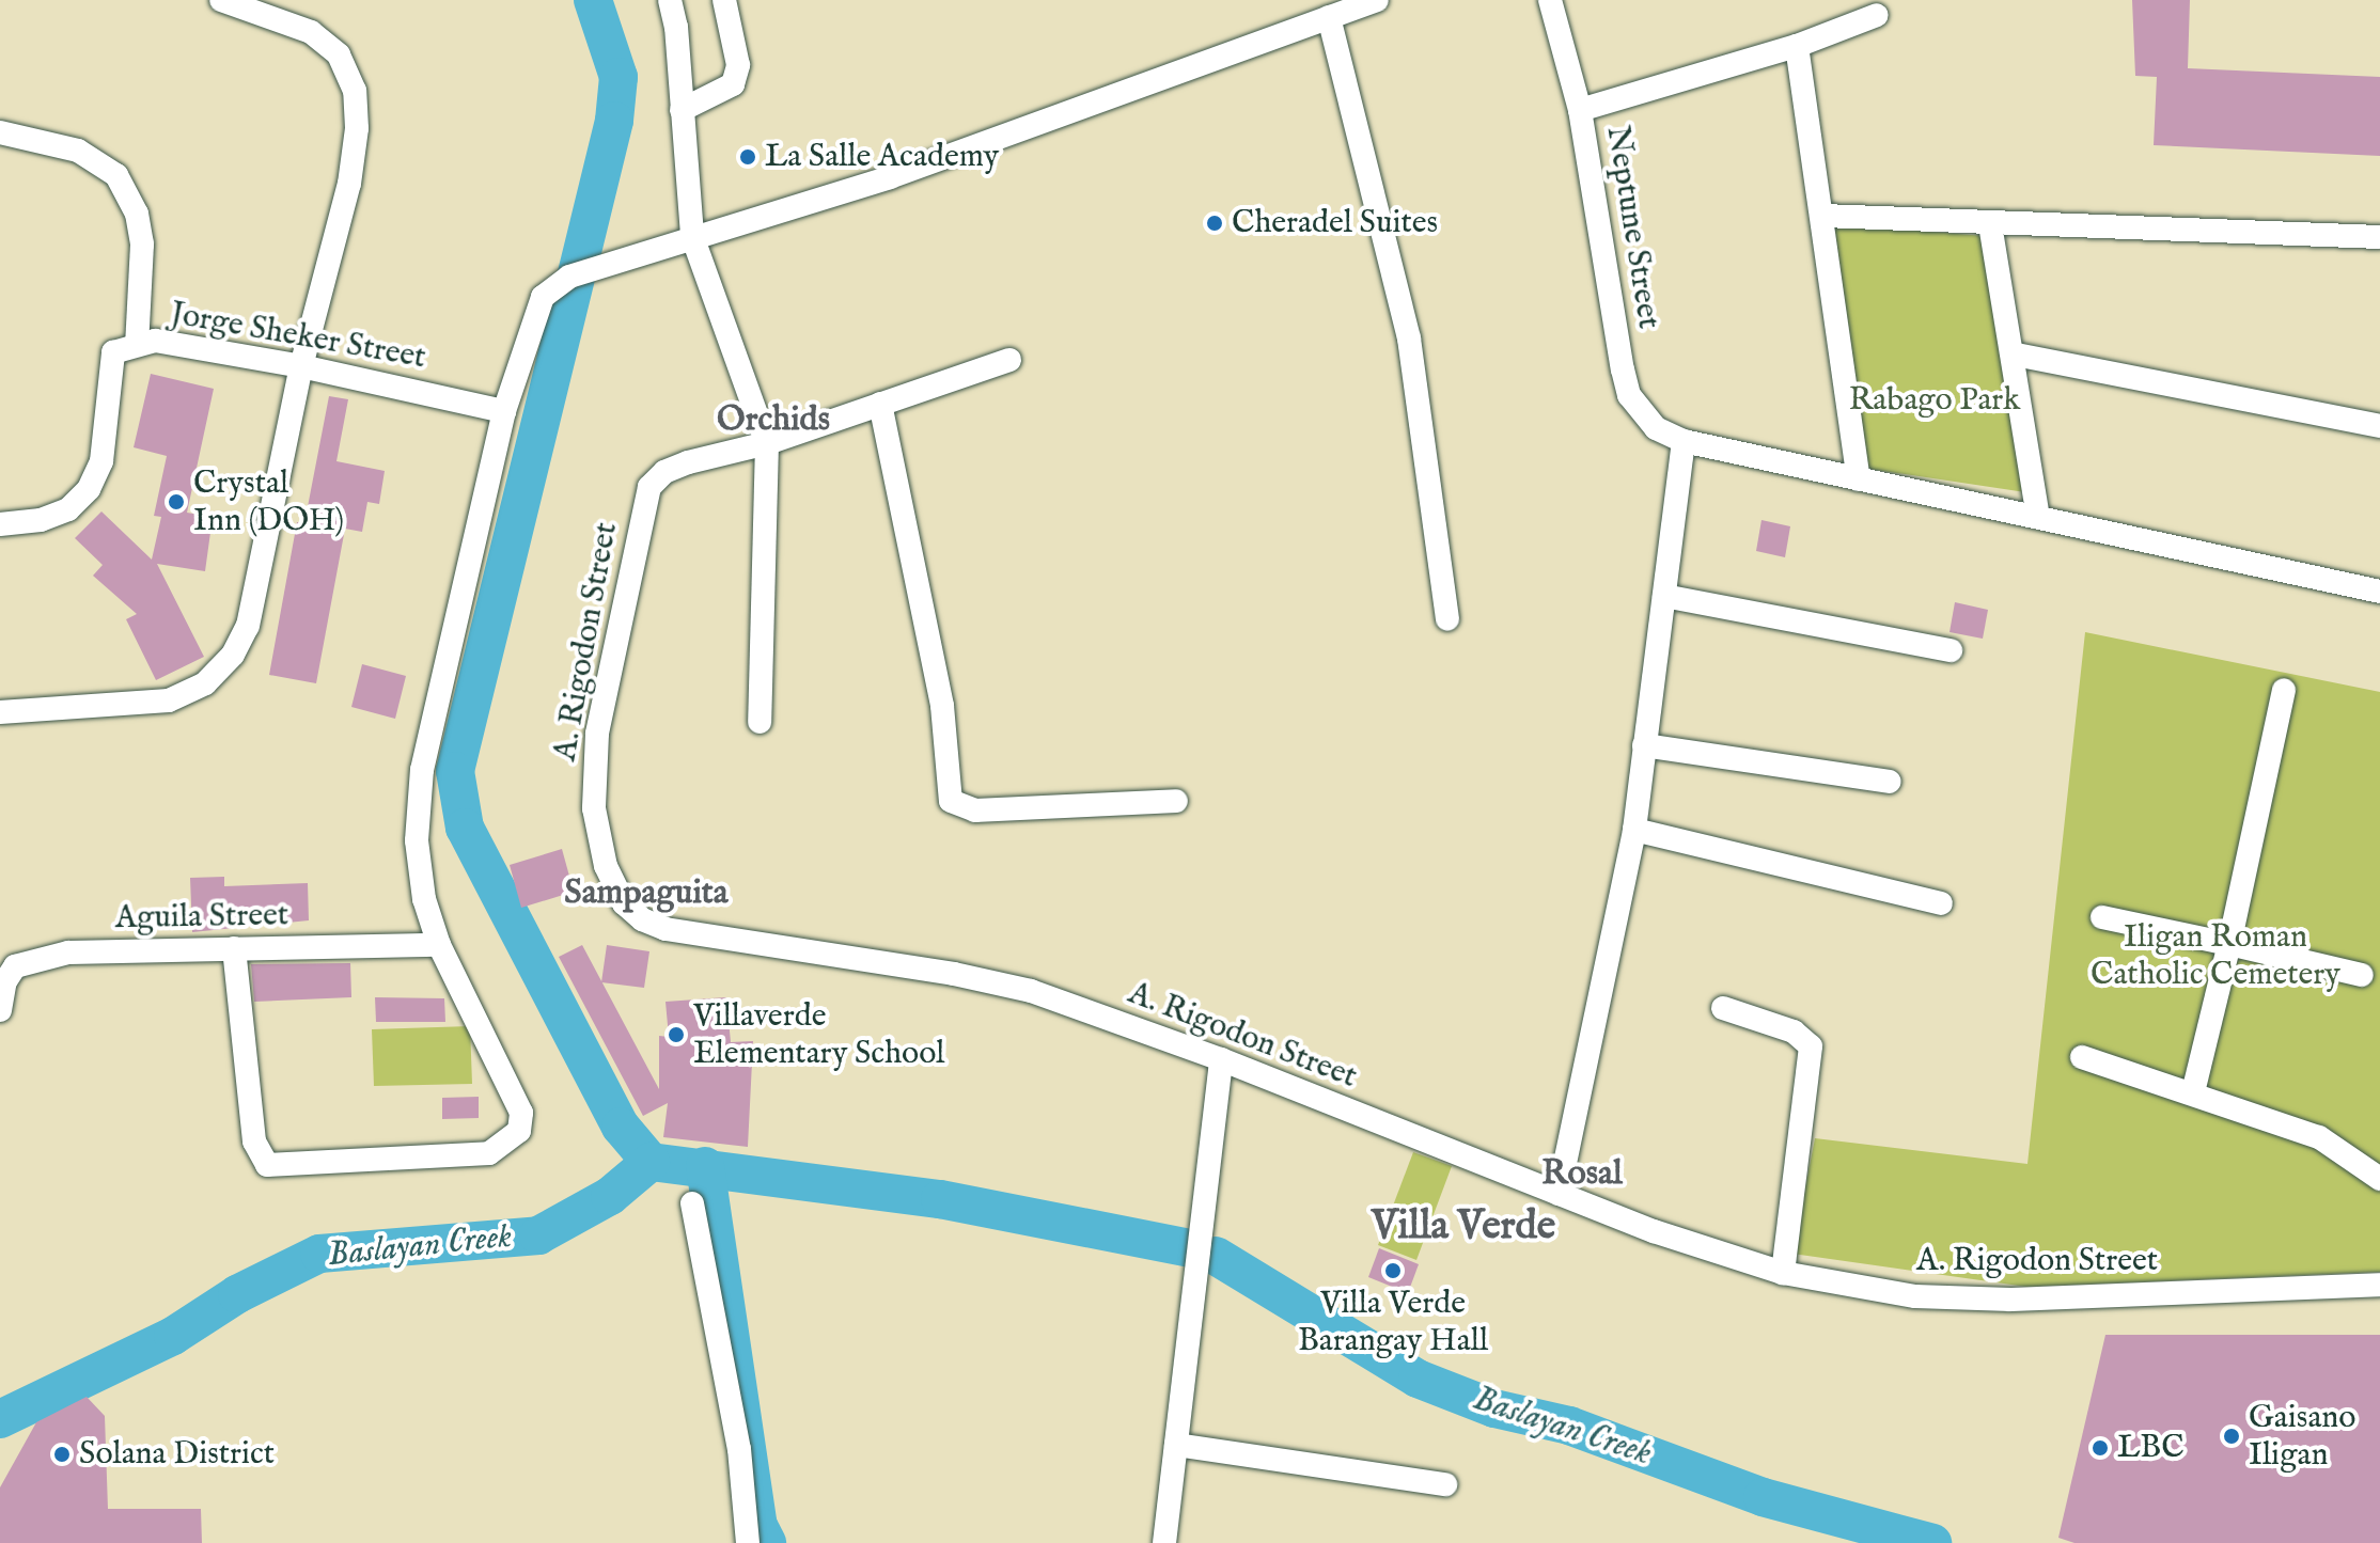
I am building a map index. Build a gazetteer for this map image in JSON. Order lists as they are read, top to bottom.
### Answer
{
  "streets": {
    "street": [
      "Neptune Street",
      "Jorge Sheker Street",
      "A. Rigodon Street",
      "Aguila Street"
    ]
  },
  "districts": [
    "Orchids",
    "Sampaguita",
    "Rosal",
    "Villa Verde"
  ],
  "water": ["Baslayan Creek"],
  "parks": ["Rabago Park", "Iligan Roman Catholic Cemetery"],
  "places": [
    "La Salle Academy",
    "Cheradel Suites",
    "Crystal Inn (DOH)",
    "Villaverde Elementary School",
    "Villa Verde Barangay Hall",
    "Gaisano Iligan",
    "LBC",
    "Solana District"
  ]
}
